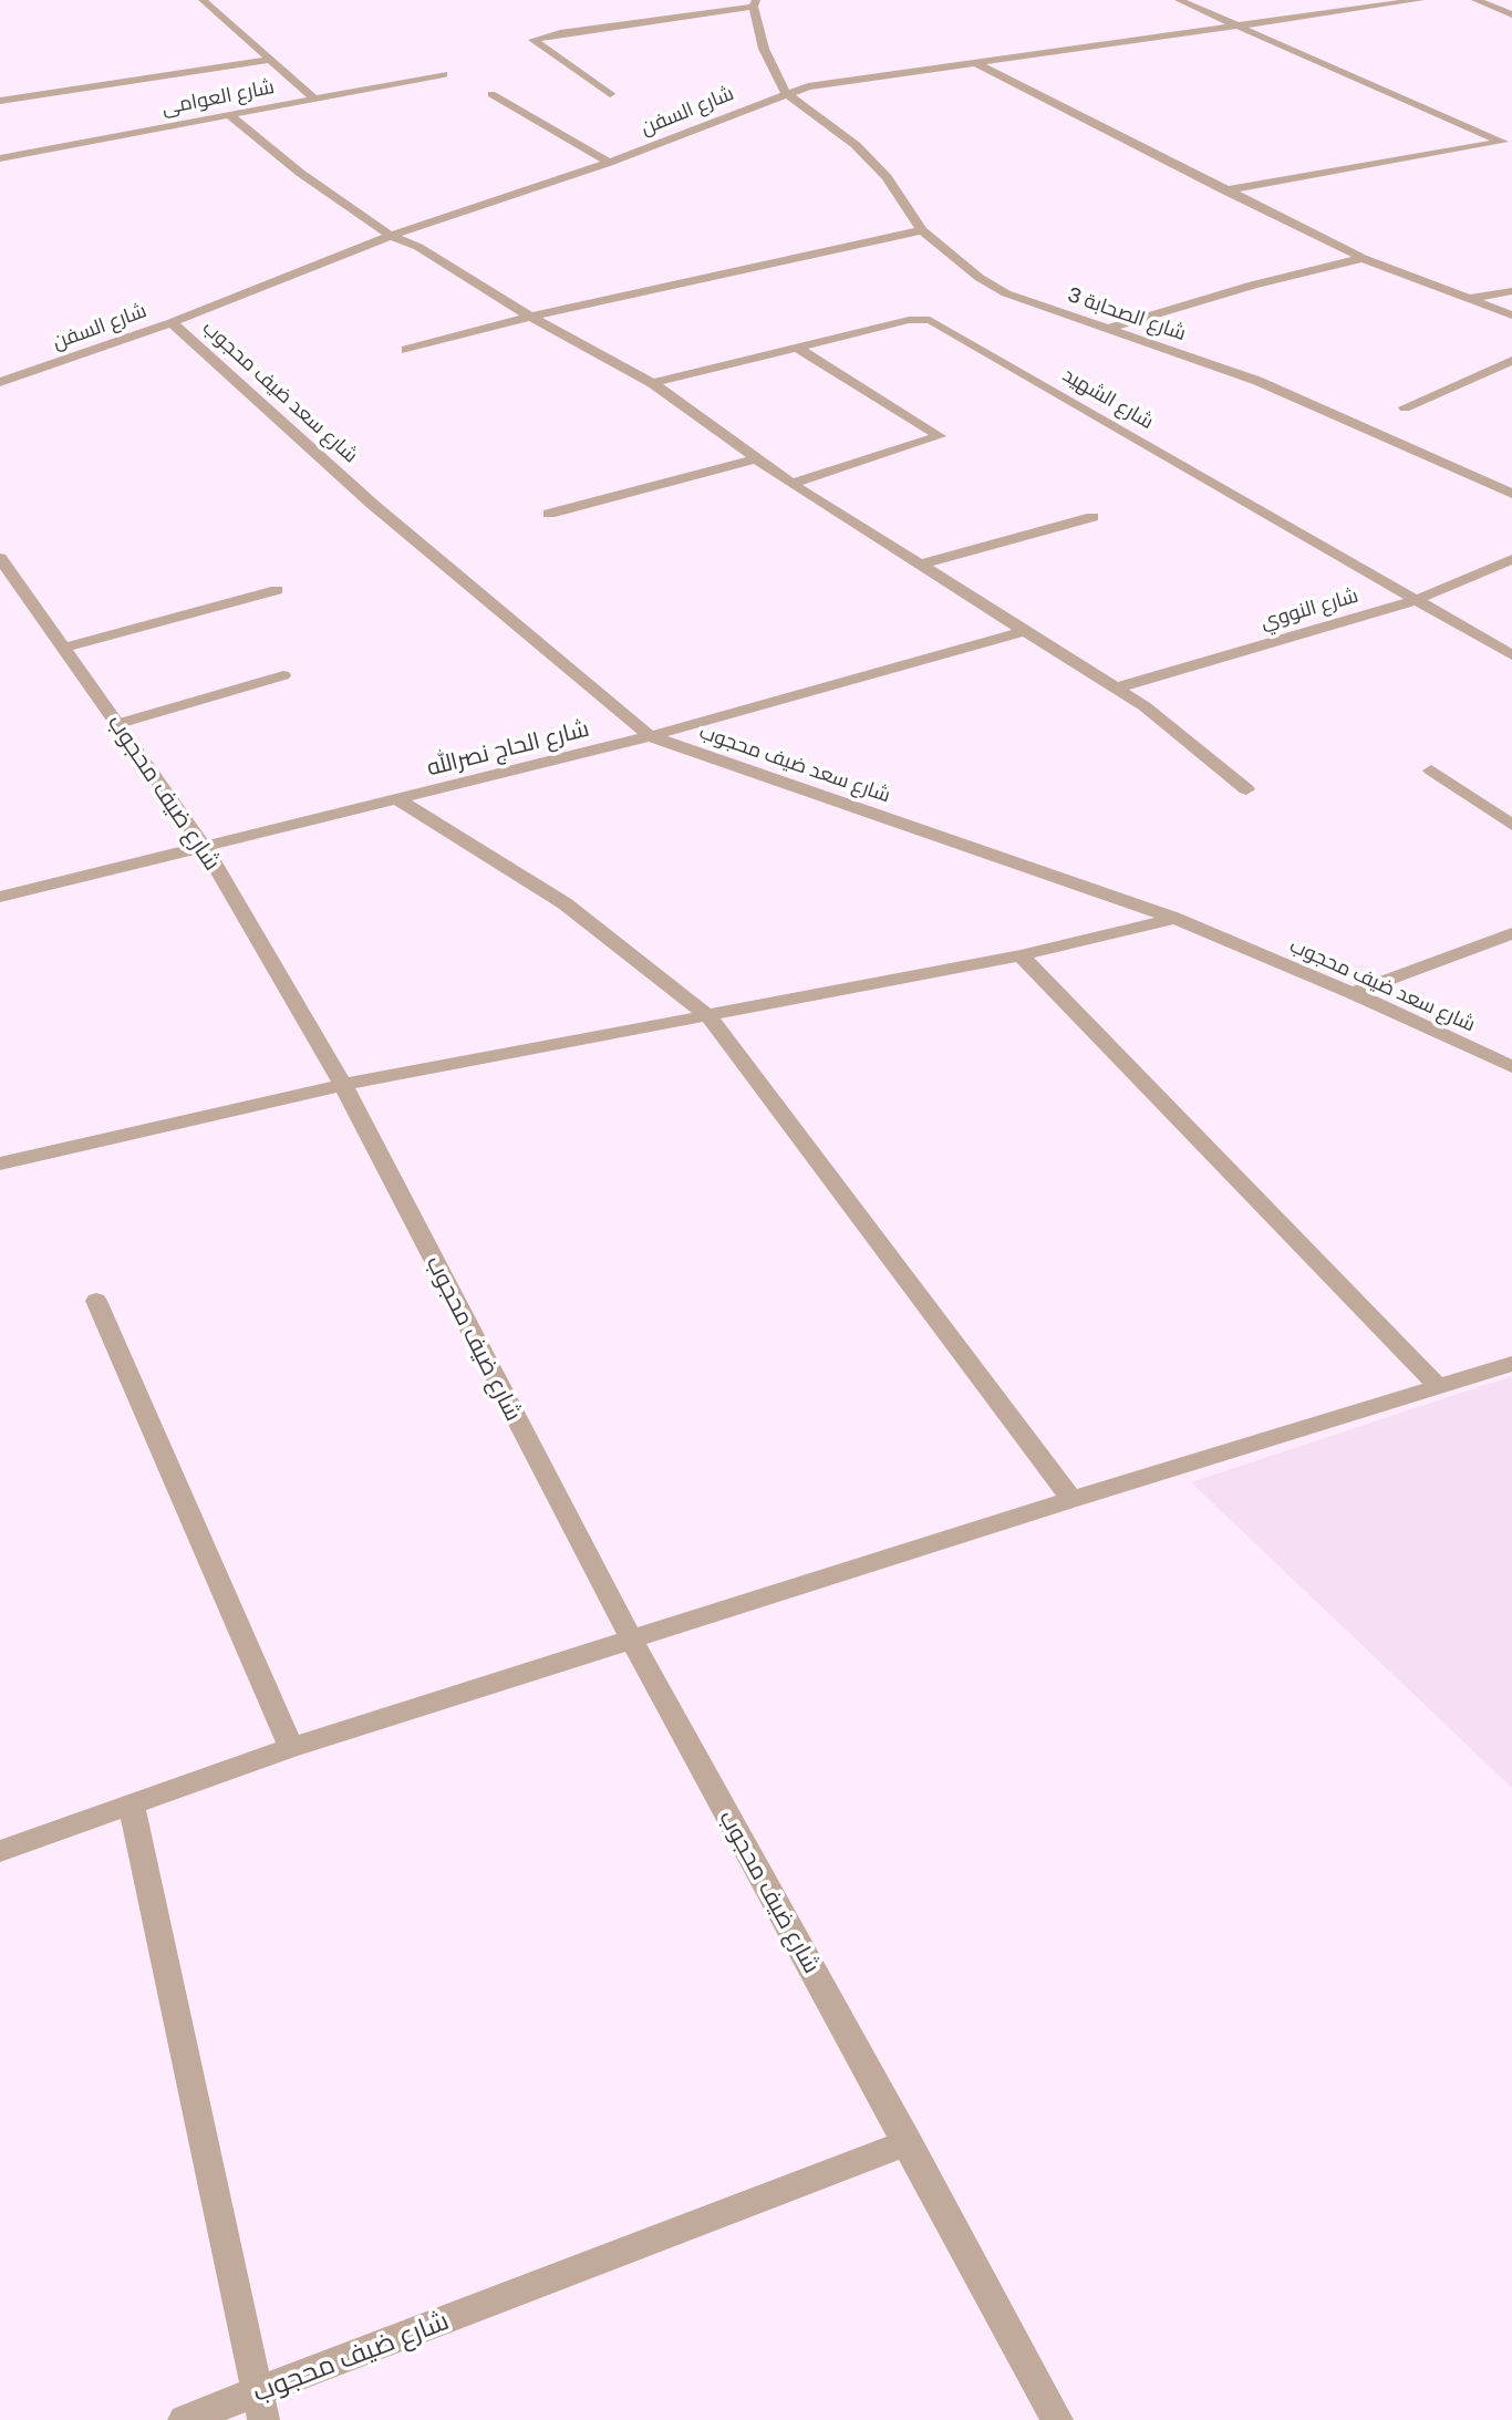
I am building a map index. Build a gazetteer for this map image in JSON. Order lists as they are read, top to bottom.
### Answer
{
  "streets": {
    "street": [
      "شارع العوامى",
      "شارع السفن",
      "شارع الصحابة 3",
      "شارع سعد ضيف محجوب",
      "شارع الشهيد",
      "شارع النووي",
      "شارع الحاج نصرالله",
      "شارع ضيف محجوب"
    ]
  },
  "crossings": [
    ["شارع السفن", "شارع الصحابة 3"],
    ["شارع السفن", "شارع سعد ضيف محجوب"],
    ["شارع سعد ضيف محجوب", "شارع الحاج نصرالله"],
    ["شارع الشهيد", "شارع النووي"],
    ["شارع الحاج نصرالله", "شارع ضيف محجوب"]
  ]
}
